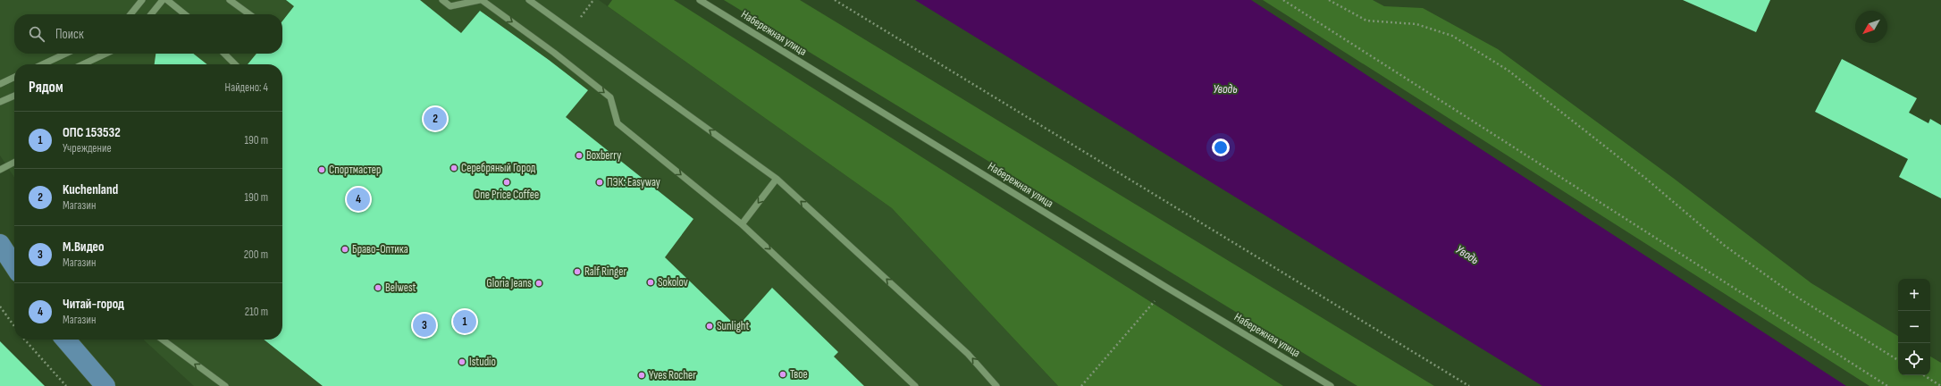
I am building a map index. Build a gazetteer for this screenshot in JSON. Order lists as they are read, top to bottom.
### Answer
{
  "streets": {
    "street": ["Набережная улица"]
  },
  "water": ["Уводь"],
  "places": [
    "Boxberry",
    "Серебряный Город",
    "Спортмастер",
    "One Price Coffee",
    "ПЭК: Easyway",
    "Браво-Оптика",
    "Ralf Ringer",
    "Sokolov",
    "Gloria Jeans",
    "Belwest",
    "Sunlight",
    "Istudio",
    "Твое",
    "Yves Rocher"
  ],
  "north": "bottom left",
  "page": {
    "search": "Поиск",
    "heading": ["Рядом", "Найдено: 4"],
    "pins": [
      "2",
      "4",
      "1",
      "3"
    ],
    "list": [
      {
        "mark": "1",
        "name": "ОПС 153532",
        "note": "Учреждение",
        "value": "190 m"
      },
      {
        "mark": "2",
        "name": "Kuchenland",
        "note": "Магазин",
        "value": "190 m"
      },
      {
        "mark": "3",
        "name": "М.Видео",
        "note": "Магазин",
        "value": "200 m"
      },
      {
        "mark": "4",
        "name": "Читай-город",
        "note": "Магазин",
        "value": "210 m"
      }
    ],
    "map_buttons": ["+", "−"]
  }
}
